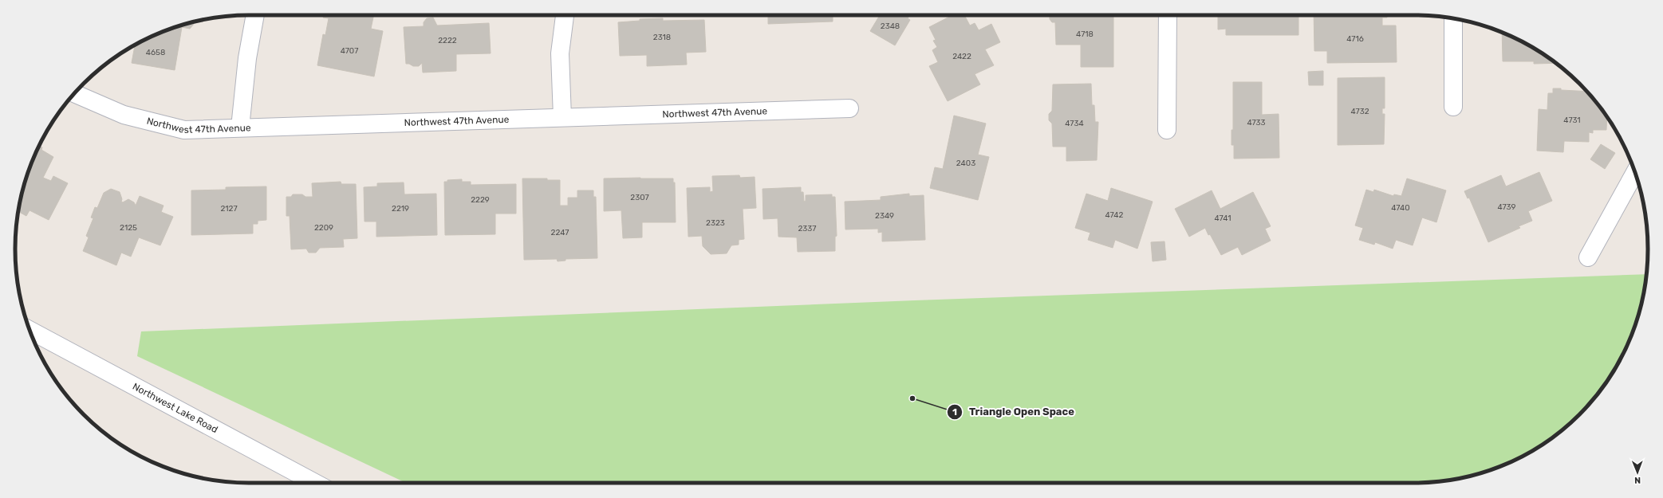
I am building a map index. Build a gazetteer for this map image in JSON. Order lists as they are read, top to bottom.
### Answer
{
  "streets": {
    "street": ["Northwest 47th Avenue", "Northwest Lake Road"]
  },
  "places": ["Triangle Open Space"],
  "house_numbers": [
    "2348",
    "4718",
    "2318",
    "4716",
    "2222",
    "4707",
    "4658",
    "2422",
    "4732",
    "4731",
    "4733",
    "4734",
    "2403",
    "2307",
    "2229",
    "4739",
    "4740",
    "2127",
    "2219",
    "4742",
    "2349",
    "4741",
    "2323",
    "2125",
    "2209",
    "2337",
    "2247"
  ],
  "north": "bottom"
}
